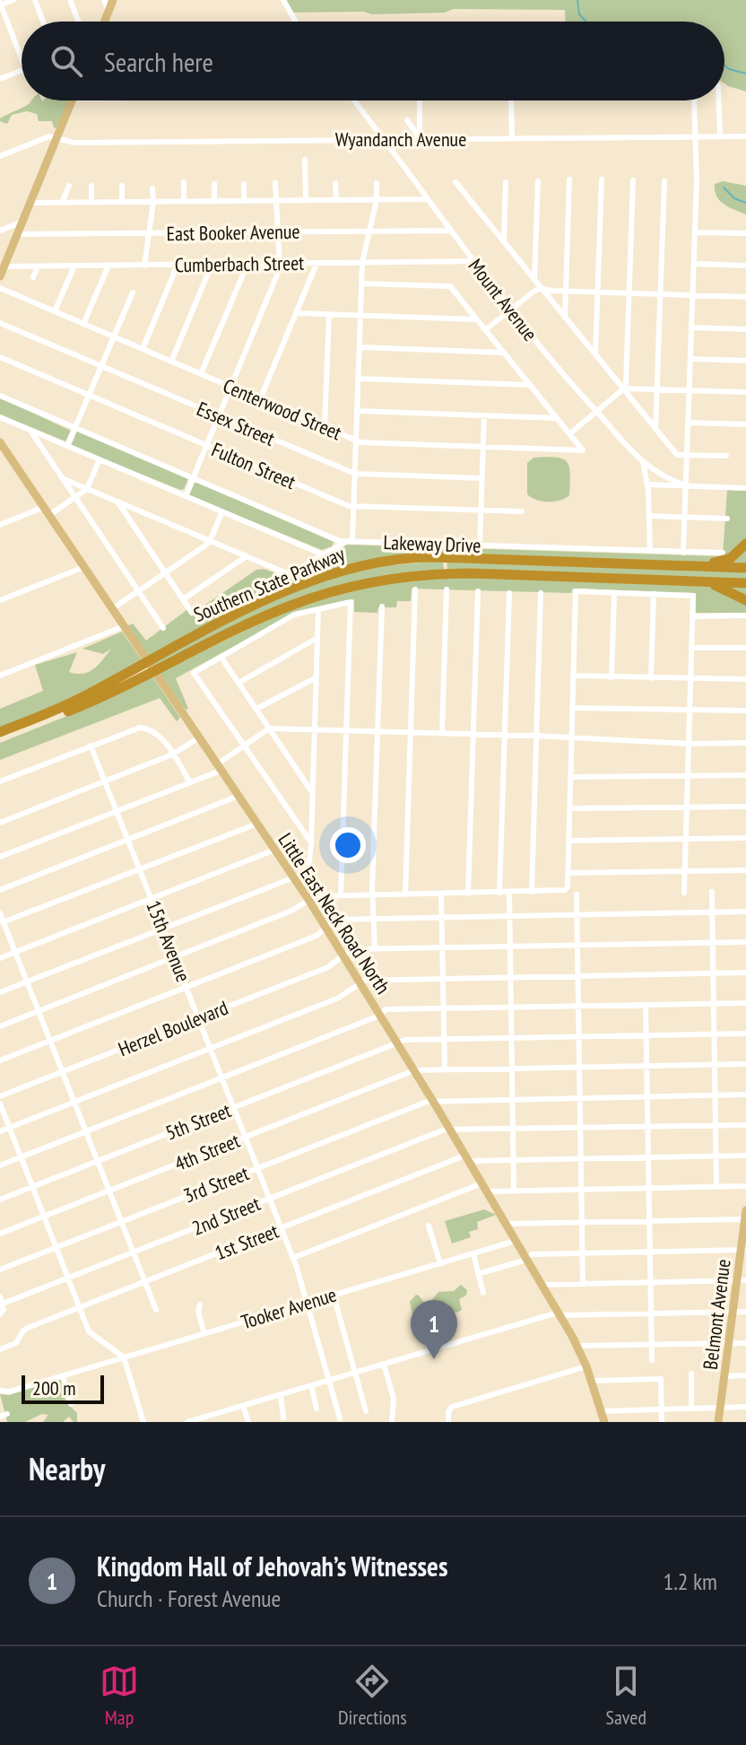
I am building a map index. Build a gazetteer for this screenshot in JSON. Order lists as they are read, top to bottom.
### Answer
{
  "streets": {
    "highway": ["Southern State Parkway"],
    "main road": ["Little East Neck Road North", "Belmont Avenue"],
    "street": [
      "Wyandanch Avenue",
      "East Booker Avenue",
      "Cumberbach Street",
      "Mount Avenue",
      "Centerwood Street",
      "Essex Street",
      "Fulton Street",
      "Lakeway Drive",
      "15th Avenue",
      "Herzel Boulevard",
      "5th Street",
      "4th Street",
      "3rd Street",
      "2nd Street",
      "1st Street",
      "Tooker Avenue"
    ]
  },
  "crossings": [
    ["Wyandanch Avenue", "Mount Avenue"],
    ["East Booker Avenue", "Mount Avenue"],
    ["Cumberbach Street", "Mount Avenue"],
    ["Little East Neck Road North", "Herzel Boulevard"],
    ["Little East Neck Road North", "5th Street"],
    ["Little East Neck Road North", "4th Street"],
    ["Little East Neck Road North", "3rd Street"],
    ["Little East Neck Road North", "2nd Street"],
    ["Little East Neck Road North", "1st Street"],
    ["Little East Neck Road North", "Tooker Avenue"],
    ["15th Avenue", "Herzel Boulevard"],
    ["15th Avenue", "5th Street"],
    ["15th Avenue", "4th Street"],
    ["15th Avenue", "3rd Street"],
    ["15th Avenue", "2nd Street"],
    ["15th Avenue", "1st Street"],
    ["15th Avenue", "Tooker Avenue"]
  ],
  "scale_bar": "200 m",
  "page": {
    "search": "Search here",
    "pins": "1",
    "scale": "200 m",
    "heading": "Nearby",
    "list": [
      {
        "mark": "1",
        "name": "Kingdom Hall of Jehovah’s Witnesses",
        "note": "Church · Forest Avenue",
        "value": "1.2 km"
      }
    ],
    "nav": ["Map", "Directions", "Saved"]
  }
}
